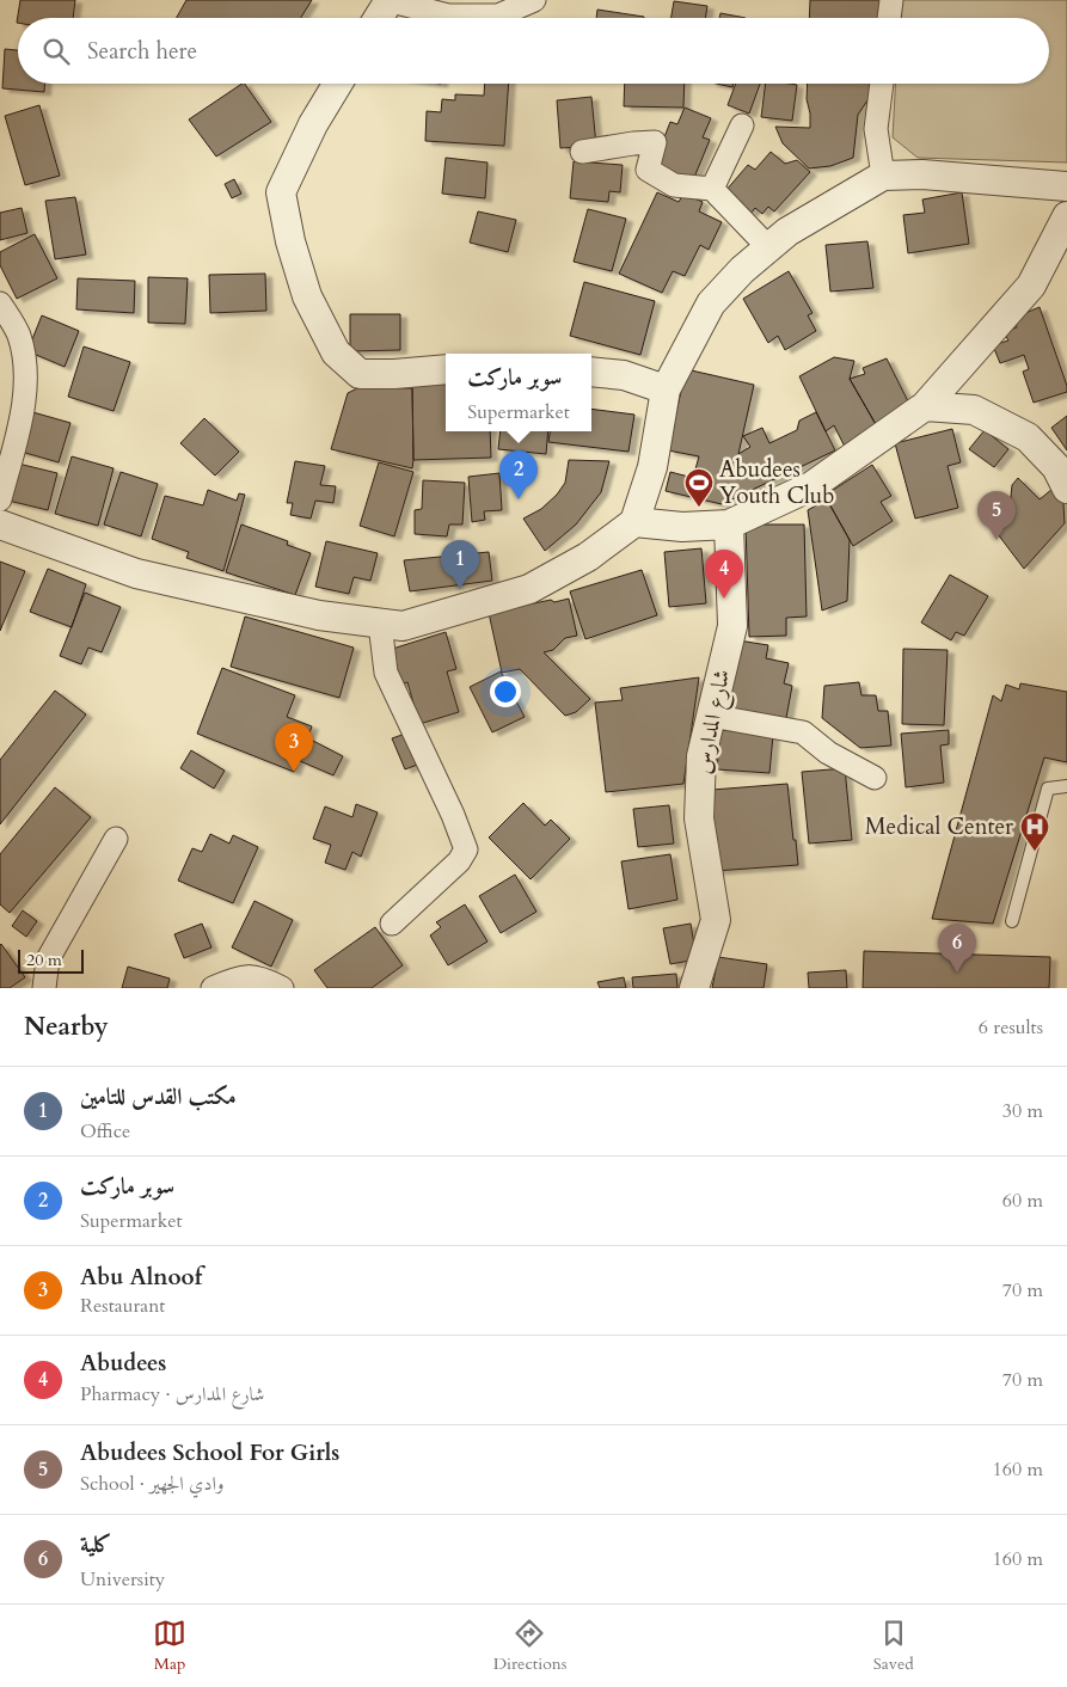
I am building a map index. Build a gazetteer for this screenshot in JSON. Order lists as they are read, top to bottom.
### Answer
{
  "streets": {
    "street": ["شارع المدارس"]
  },
  "places": {
    "sports": ["Abudees Youth Club"],
    "hospital": ["Medical Center"]
  },
  "scale_bar": "20 m",
  "page": {
    "search": "Search here",
    "popup": ["سوبر ماركت", "Supermarket"],
    "pins": [
      "2",
      "5",
      "1",
      "4",
      "3",
      "6"
    ],
    "scale": "20 m",
    "heading": ["Nearby", "6 results"],
    "list": [
      {
        "mark": "1",
        "name": "مكتب القدس للتامين",
        "note": "Office",
        "value": "30 m"
      },
      {
        "mark": "2",
        "name": "سوبر ماركت",
        "note": "Supermarket",
        "value": "60 m"
      },
      {
        "mark": "3",
        "name": "Abu Alnoof",
        "note": "Restaurant",
        "value": "70 m"
      },
      {
        "mark": "4",
        "name": "Abudees",
        "note": "Pharmacy · شارع المدارس",
        "value": "70 m"
      },
      {
        "mark": "5",
        "name": "Abudees School For Girls",
        "note": "School · وادي الجهير",
        "value": "160 m"
      },
      {
        "mark": "6",
        "name": "كلية",
        "note": "University",
        "value": "160 m"
      }
    ],
    "nav": ["Map", "Directions", "Saved"]
  }
}
